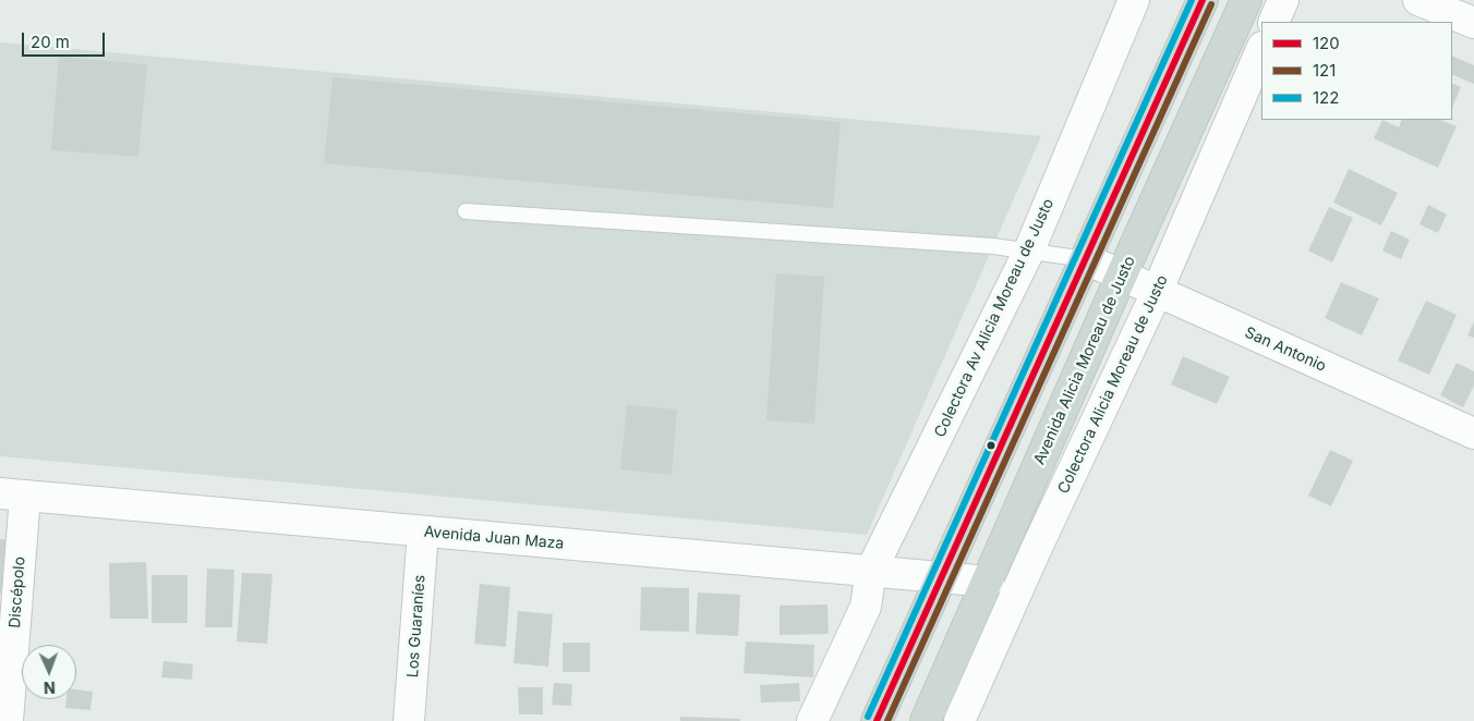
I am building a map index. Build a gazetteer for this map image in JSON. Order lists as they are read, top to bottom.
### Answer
{
  "streets": {
    "main road": ["Avenida Alicia Moreau de Justo"],
    "street": [
      "Colectora Av Alicia Moreau de Justo",
      "San Antonio",
      "Colectora Alicia Moreau de Justo",
      "Avenida Juan Maza",
      "Discépolo",
      "Los Guaraníes"
    ]
  },
  "crossings": [
    ["Colectora Av Alicia Moreau de Justo", "Avenida Juan Maza"],
    ["San Antonio", "Avenida Alicia Moreau de Justo"],
    ["San Antonio", "Colectora Alicia Moreau de Justo"],
    ["Avenida Alicia Moreau de Justo", "Avenida Juan Maza"],
    ["Avenida Juan Maza", "Discépolo"],
    ["Avenida Juan Maza", "Los Guaraníes"]
  ],
  "lines": ["transit line 120", "transit line 122", "transit line 121"],
  "legend": ["120", "121", "122"],
  "scale_bar": "20 m",
  "north": "bottom"
}
